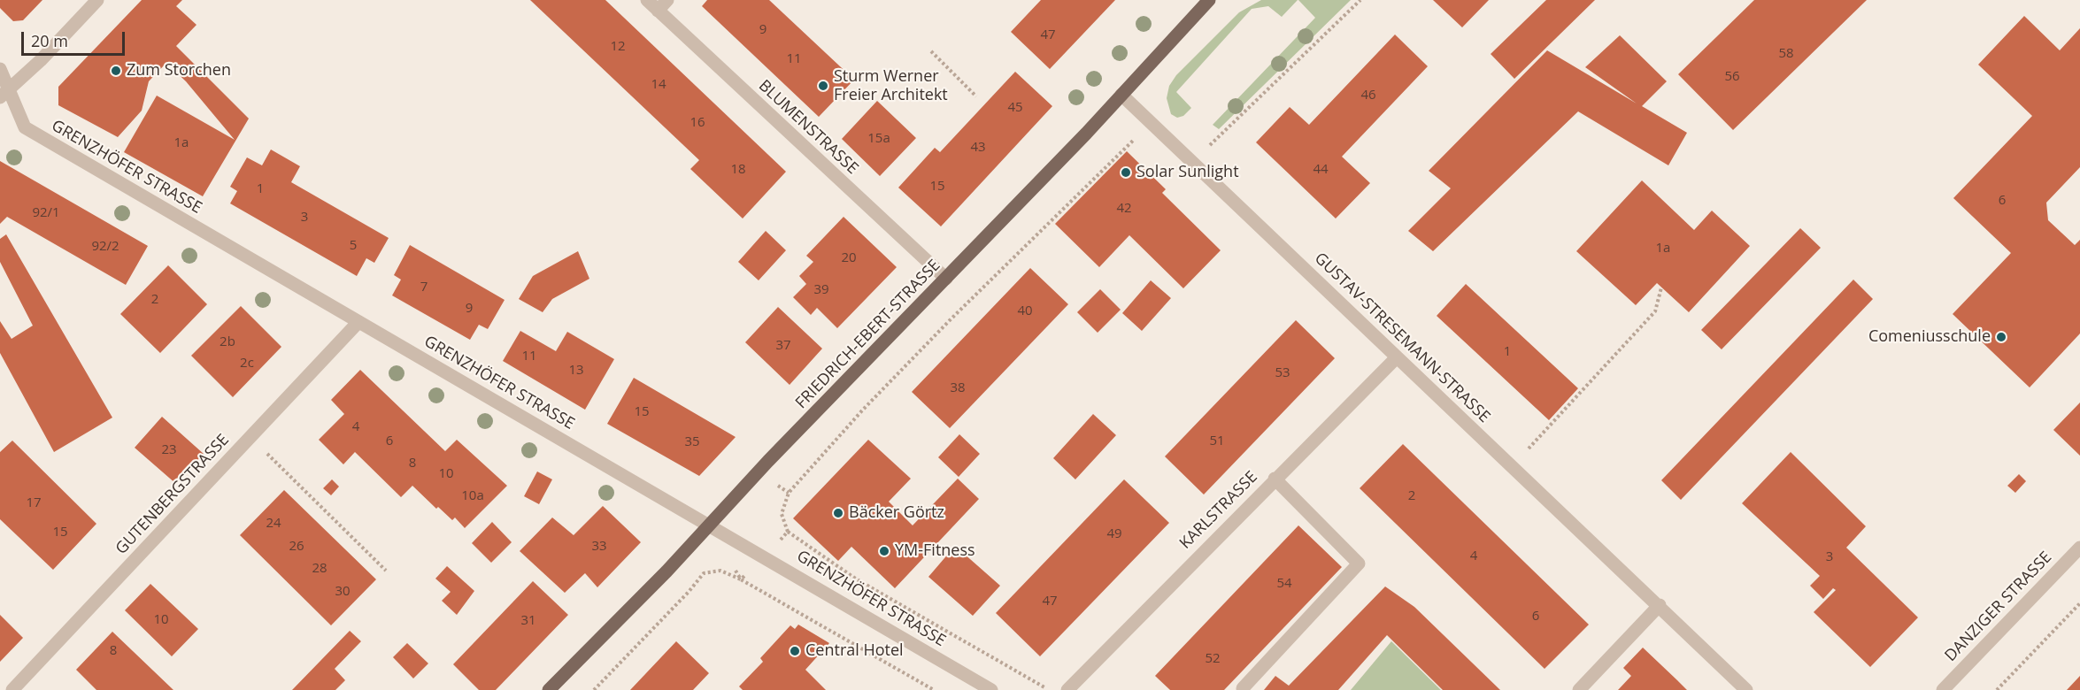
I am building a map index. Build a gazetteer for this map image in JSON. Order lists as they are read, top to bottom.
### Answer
{
  "streets": {
    "main road": ["FRIEDRICH-EBERT-STRASSE"],
    "street": [
      "BLUMENSTRASSE",
      "GRENZHÖFER STRASSE",
      "GUSTAV-STRESEMANN-STRASSE",
      "GUTENBERGSTRASSE",
      "KARLSTRASSE",
      "DANZIGER STRASSE"
    ]
  },
  "crossings": [
    ["BLUMENSTRASSE", "FRIEDRICH-EBERT-STRASSE"],
    ["GRENZHÖFER STRASSE", "FRIEDRICH-EBERT-STRASSE"],
    ["GRENZHÖFER STRASSE", "GUTENBERGSTRASSE"],
    ["FRIEDRICH-EBERT-STRASSE", "GUSTAV-STRESEMANN-STRASSE"],
    ["GUSTAV-STRESEMANN-STRASSE", "KARLSTRASSE"]
  ],
  "places": [
    "Zum Storchen",
    "Sturm Werner Freier Architekt",
    "Solar Sunlight",
    "Comeniusschule",
    "Bäcker Görtz",
    "YM-Fitness",
    "Central Hotel"
  ],
  "house_numbers": [
    "9",
    "47",
    "12",
    "58",
    "11",
    "56",
    "14",
    "46",
    "45",
    "16",
    "15a",
    "1a",
    "43",
    "18",
    "44",
    "15",
    "1",
    "6",
    "42",
    "92/1",
    "3",
    "5",
    "92/2",
    "1a",
    "20",
    "7",
    "39",
    "2",
    "9",
    "40",
    "2b",
    "37",
    "1",
    "11",
    "2c",
    "13",
    "53",
    "38",
    "15",
    "4",
    "6",
    "51",
    "35",
    "23",
    "8",
    "10",
    "10a",
    "2",
    "17",
    "24",
    "15",
    "49",
    "26",
    "33",
    "4",
    "3",
    "28",
    "54",
    "30",
    "47",
    "6",
    "10",
    "31",
    "8",
    "52"
  ],
  "scale_bar": "20 m"
}
